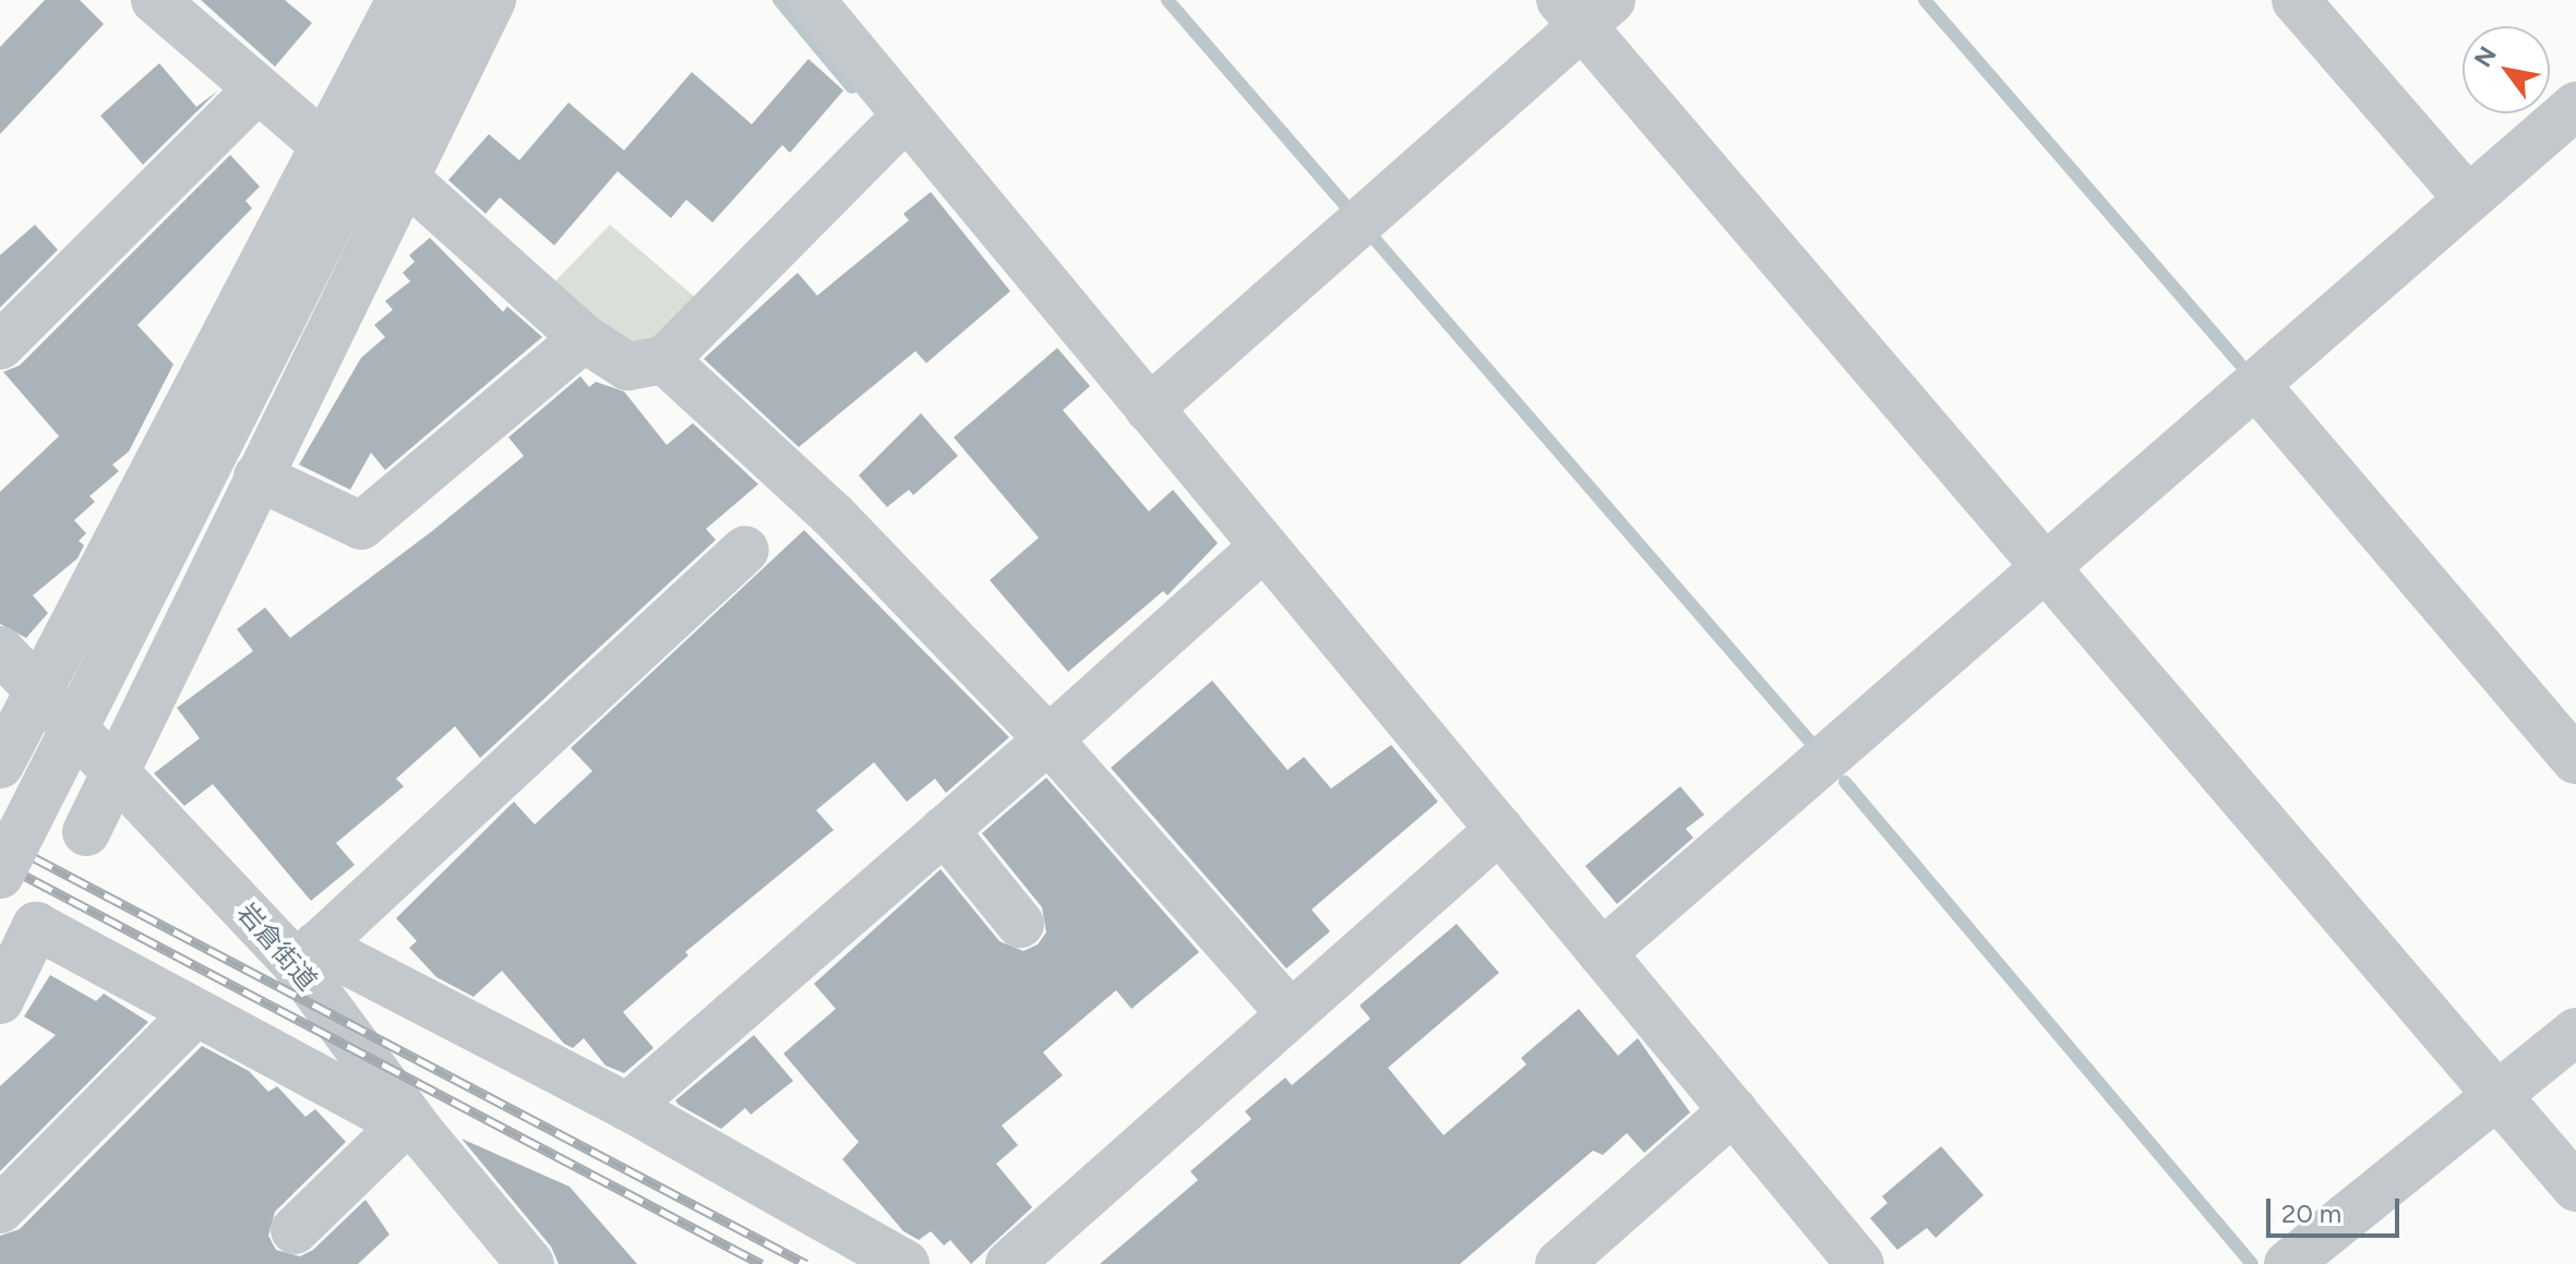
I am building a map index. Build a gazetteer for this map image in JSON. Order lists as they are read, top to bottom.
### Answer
{
  "streets": {
    "street": ["岩倉街道"]
  },
  "scale_bar": "20 m",
  "north": "top left"
}
